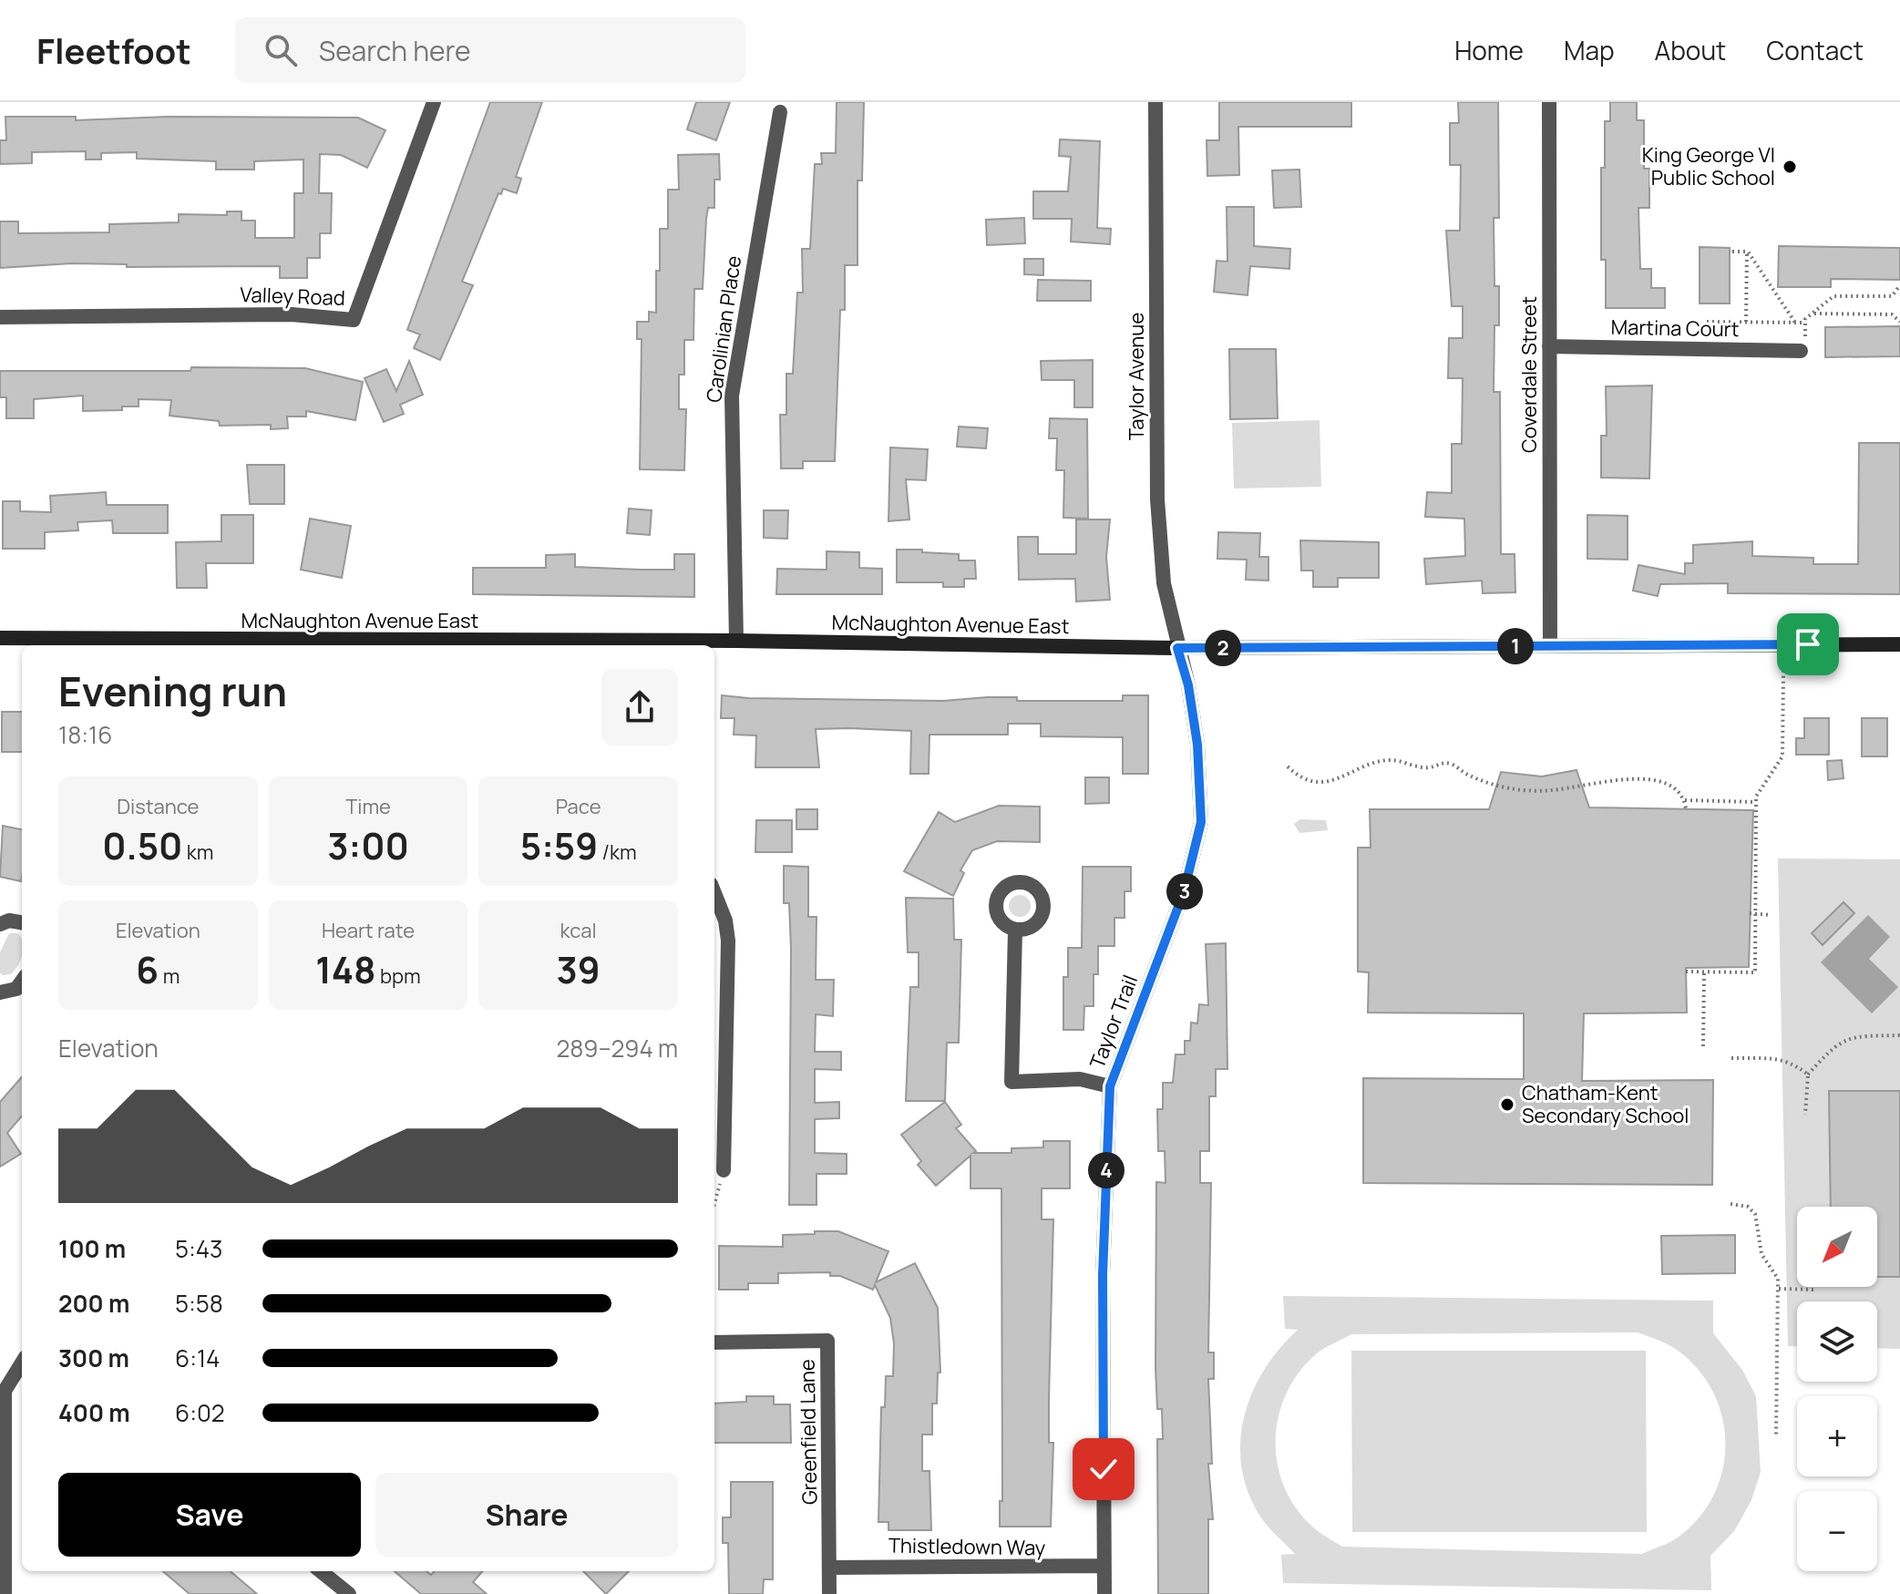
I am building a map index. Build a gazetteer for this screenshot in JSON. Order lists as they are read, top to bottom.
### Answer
{
  "streets": {
    "main road": ["McNaughton Avenue East"],
    "street": [
      "Valley Road",
      "Martina Court",
      "Carolinian Place",
      "Coverdale Street",
      "Taylor Avenue",
      "Taylor Trail",
      "Greenfield Lane",
      "Thistledown Way"
    ]
  },
  "crossings": [
    ["Martina Court", "Coverdale Street"],
    ["Carolinian Place", "McNaughton Avenue East"],
    ["Coverdale Street", "McNaughton Avenue East"],
    ["Taylor Avenue", "McNaughton Avenue East"],
    ["Taylor Avenue", "Taylor Trail"],
    ["McNaughton Avenue East", "Taylor Trail"],
    ["Taylor Trail", "Thistledown Way"],
    ["Greenfield Lane", "Thistledown Way"]
  ],
  "places": ["King George VI Public School", "Chatham-Kent Secondary School"],
  "north": "bottom left",
  "page": {
    "header": "Fleetfoot",
    "search": "Search here",
    "nav": [
      "Home",
      "Map",
      "About",
      "Contact"
    ],
    "pins": [
      "1",
      "2",
      "3",
      "4"
    ],
    "heading": ["Evening run", "18:16"],
    "stats": [
      ["Distance", "0.50 km"],
      ["Time", "3:00"],
      ["Pace", "5:59 /km"],
      ["Elevation", "6 m"],
      ["Heart rate", "148 bpm"],
      ["kcal", "39"]
    ],
    "chart": ["Elevation", "289–294 m"],
    "map_buttons": ["+", "−"],
    "list": [
      {
        "name": "100 m",
        "note": "5:43"
      },
      {
        "name": "200 m",
        "note": "5:58"
      },
      {
        "name": "300 m",
        "note": "6:14"
      },
      {
        "name": "400 m",
        "note": "6:02"
      }
    ],
    "buttons": ["Save", "Share"]
  }
}
